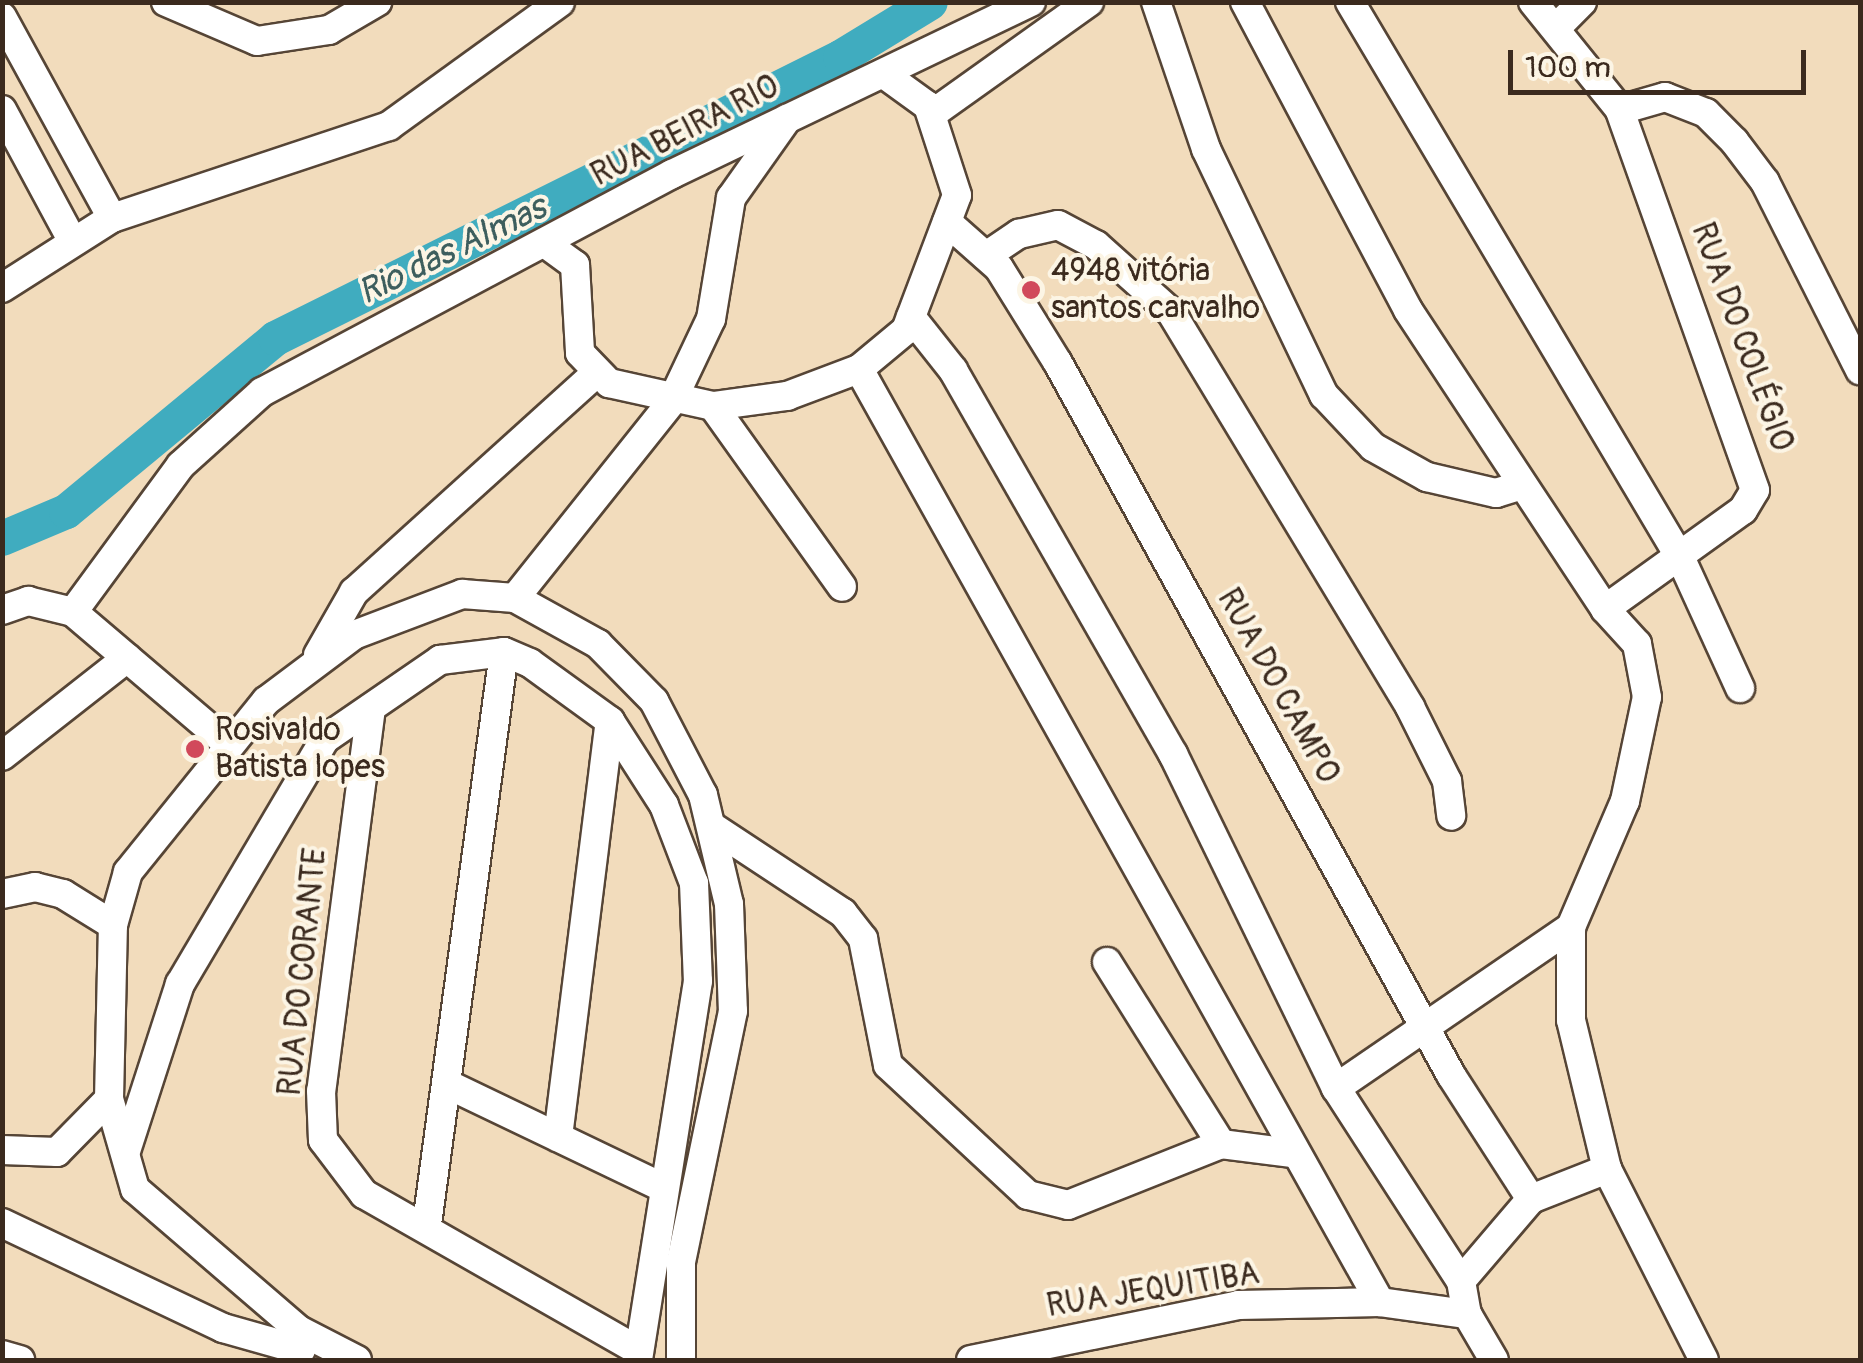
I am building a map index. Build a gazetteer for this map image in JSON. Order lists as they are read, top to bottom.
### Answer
{
  "streets": {
    "street": [
      "RUA BEIRA RIO",
      "RUA DO COLÉGIO",
      "RUA DO CAMPO",
      "RUA DO CORANTE",
      "RUA JEQUITIBA"
    ]
  },
  "water": ["Rio das Almas"],
  "places": ["4948 vitória santos carvalho", "Rosivaldo Batista lopes"],
  "scale_bar": "100 m"
}
